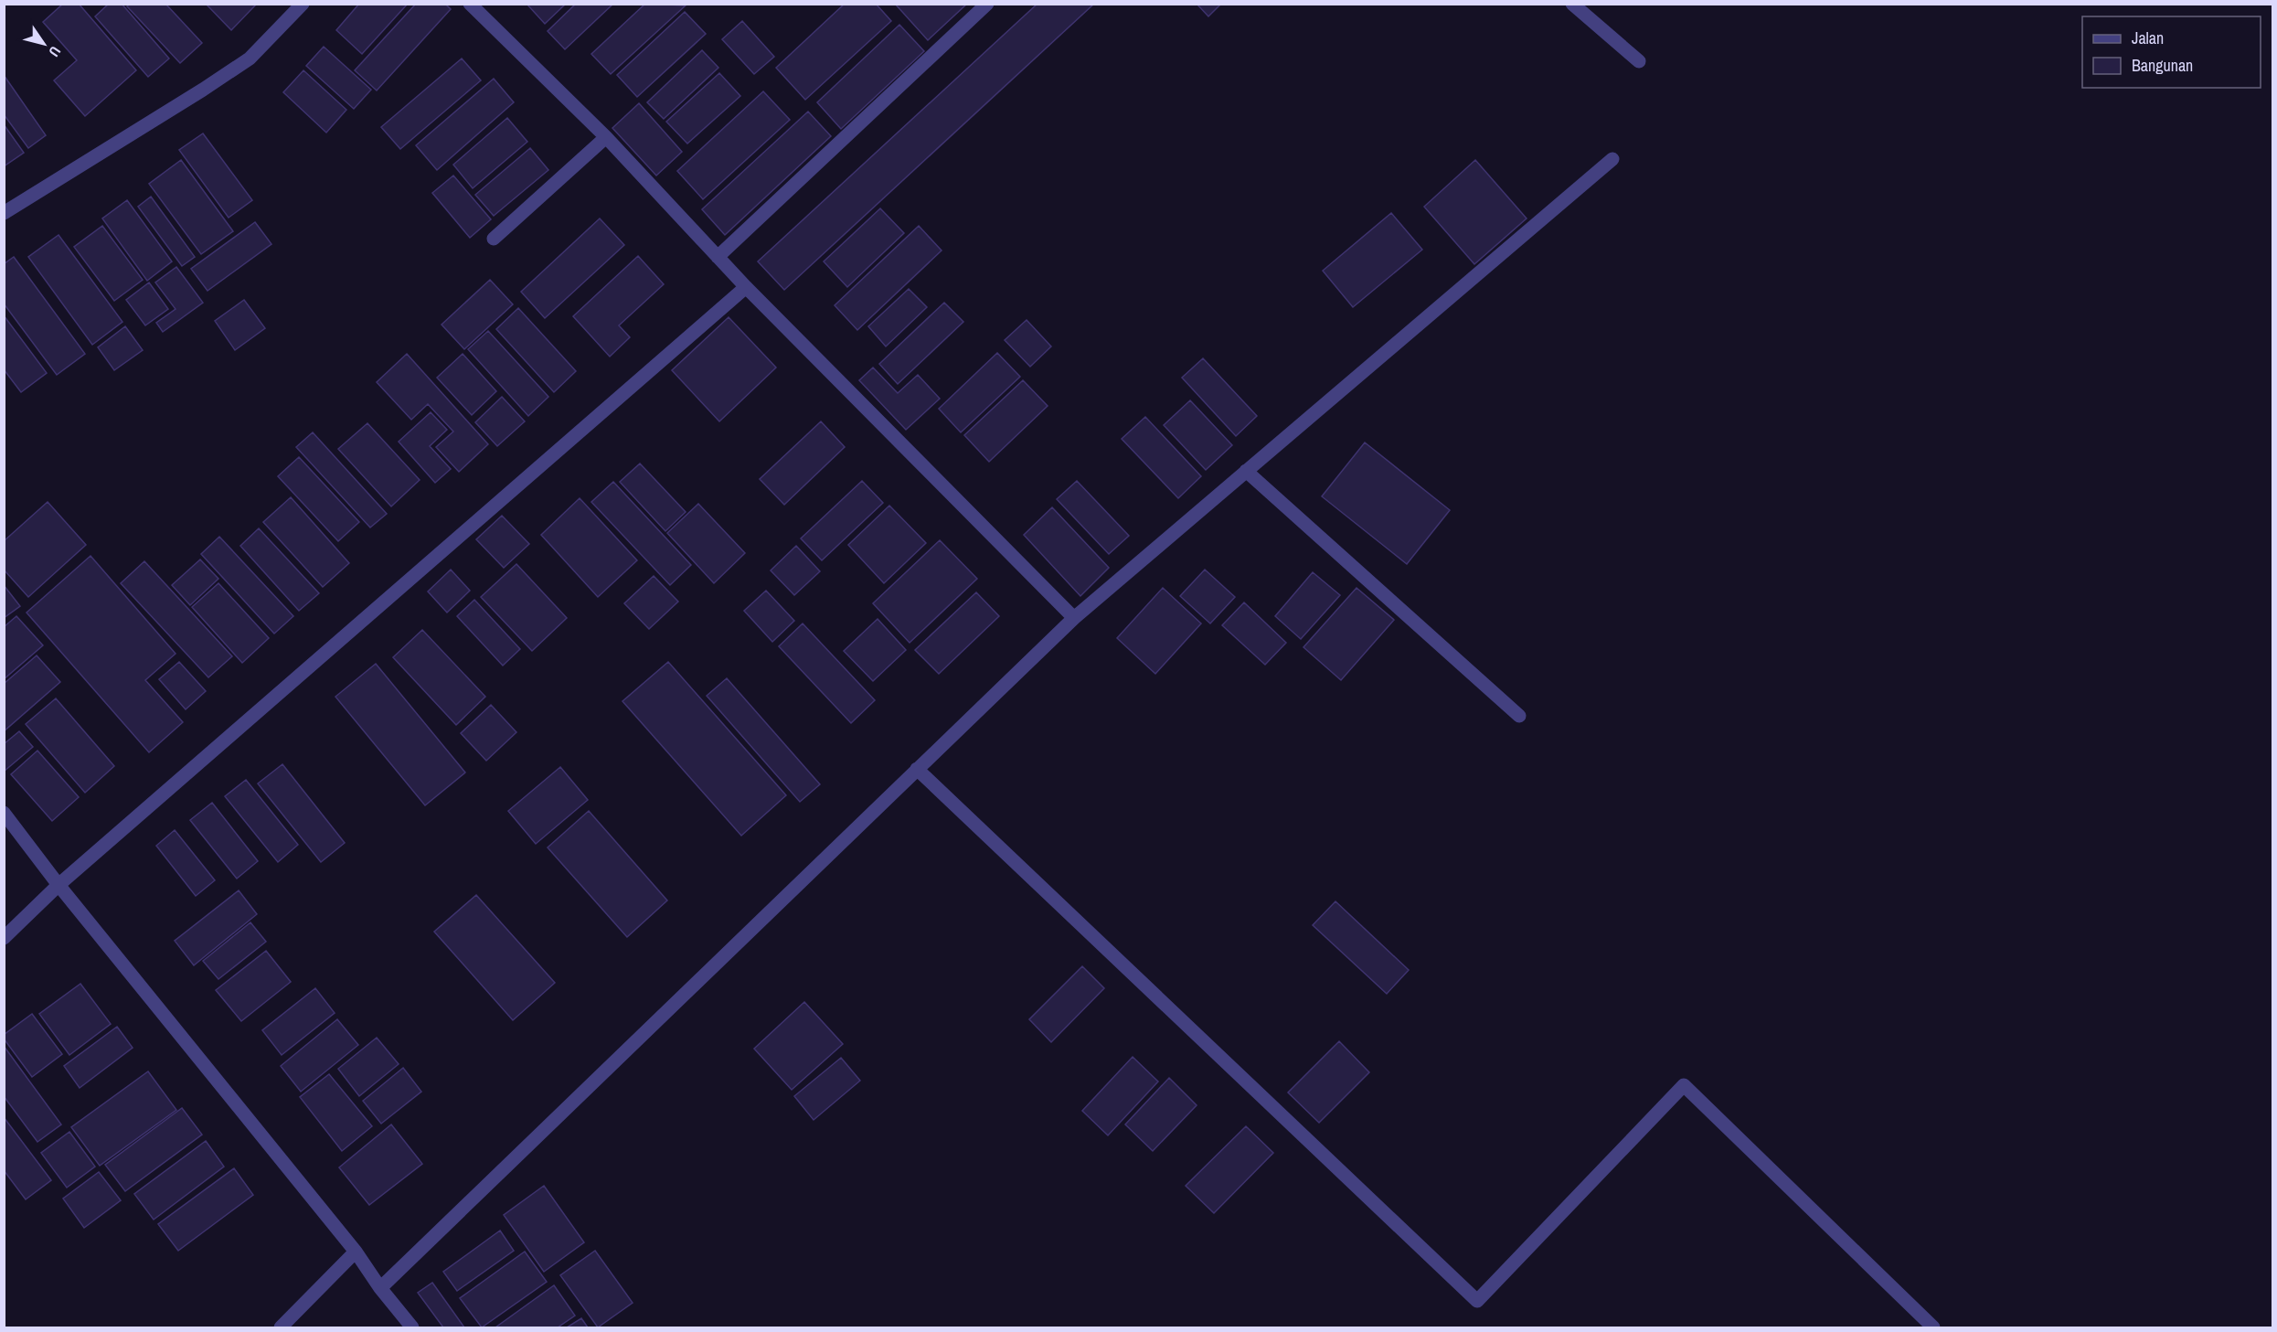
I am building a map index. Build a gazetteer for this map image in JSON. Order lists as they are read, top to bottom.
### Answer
{
  "legend": ["Jalan", "Bangunan"],
  "north": "bottom right"
}
